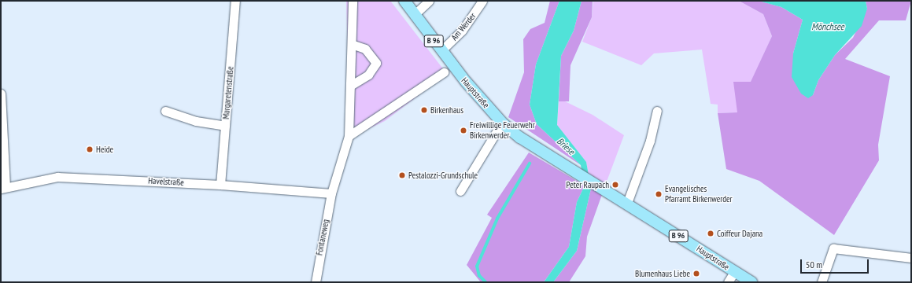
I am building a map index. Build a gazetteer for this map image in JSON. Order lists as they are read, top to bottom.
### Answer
{
  "streets": {
    "main road": ["B 96", "Hauptstraße"],
    "street": [
      "Am Werder",
      "Margaretenstraße",
      "Havelstraße",
      "Fontaneweg"
    ]
  },
  "crossings": [
    ["Am Werder", "Hauptstraße"],
    ["Margaretenstraße", "Havelstraße"],
    ["Havelstraße", "Fontaneweg"]
  ],
  "water": ["Mönchsee", "Briese"],
  "places": [
    "Birkenhaus",
    "Freiwillige Feuerwehr Birkenwerder",
    "Heide",
    "Pestalozzi-Grundschule",
    "Peter Raupach",
    "Evangelisches Pfarramt Birkenwerder",
    "Coiffeur Dajana",
    "Blumenhaus Liebe"
  ],
  "scale_bar": "50 m"
}
